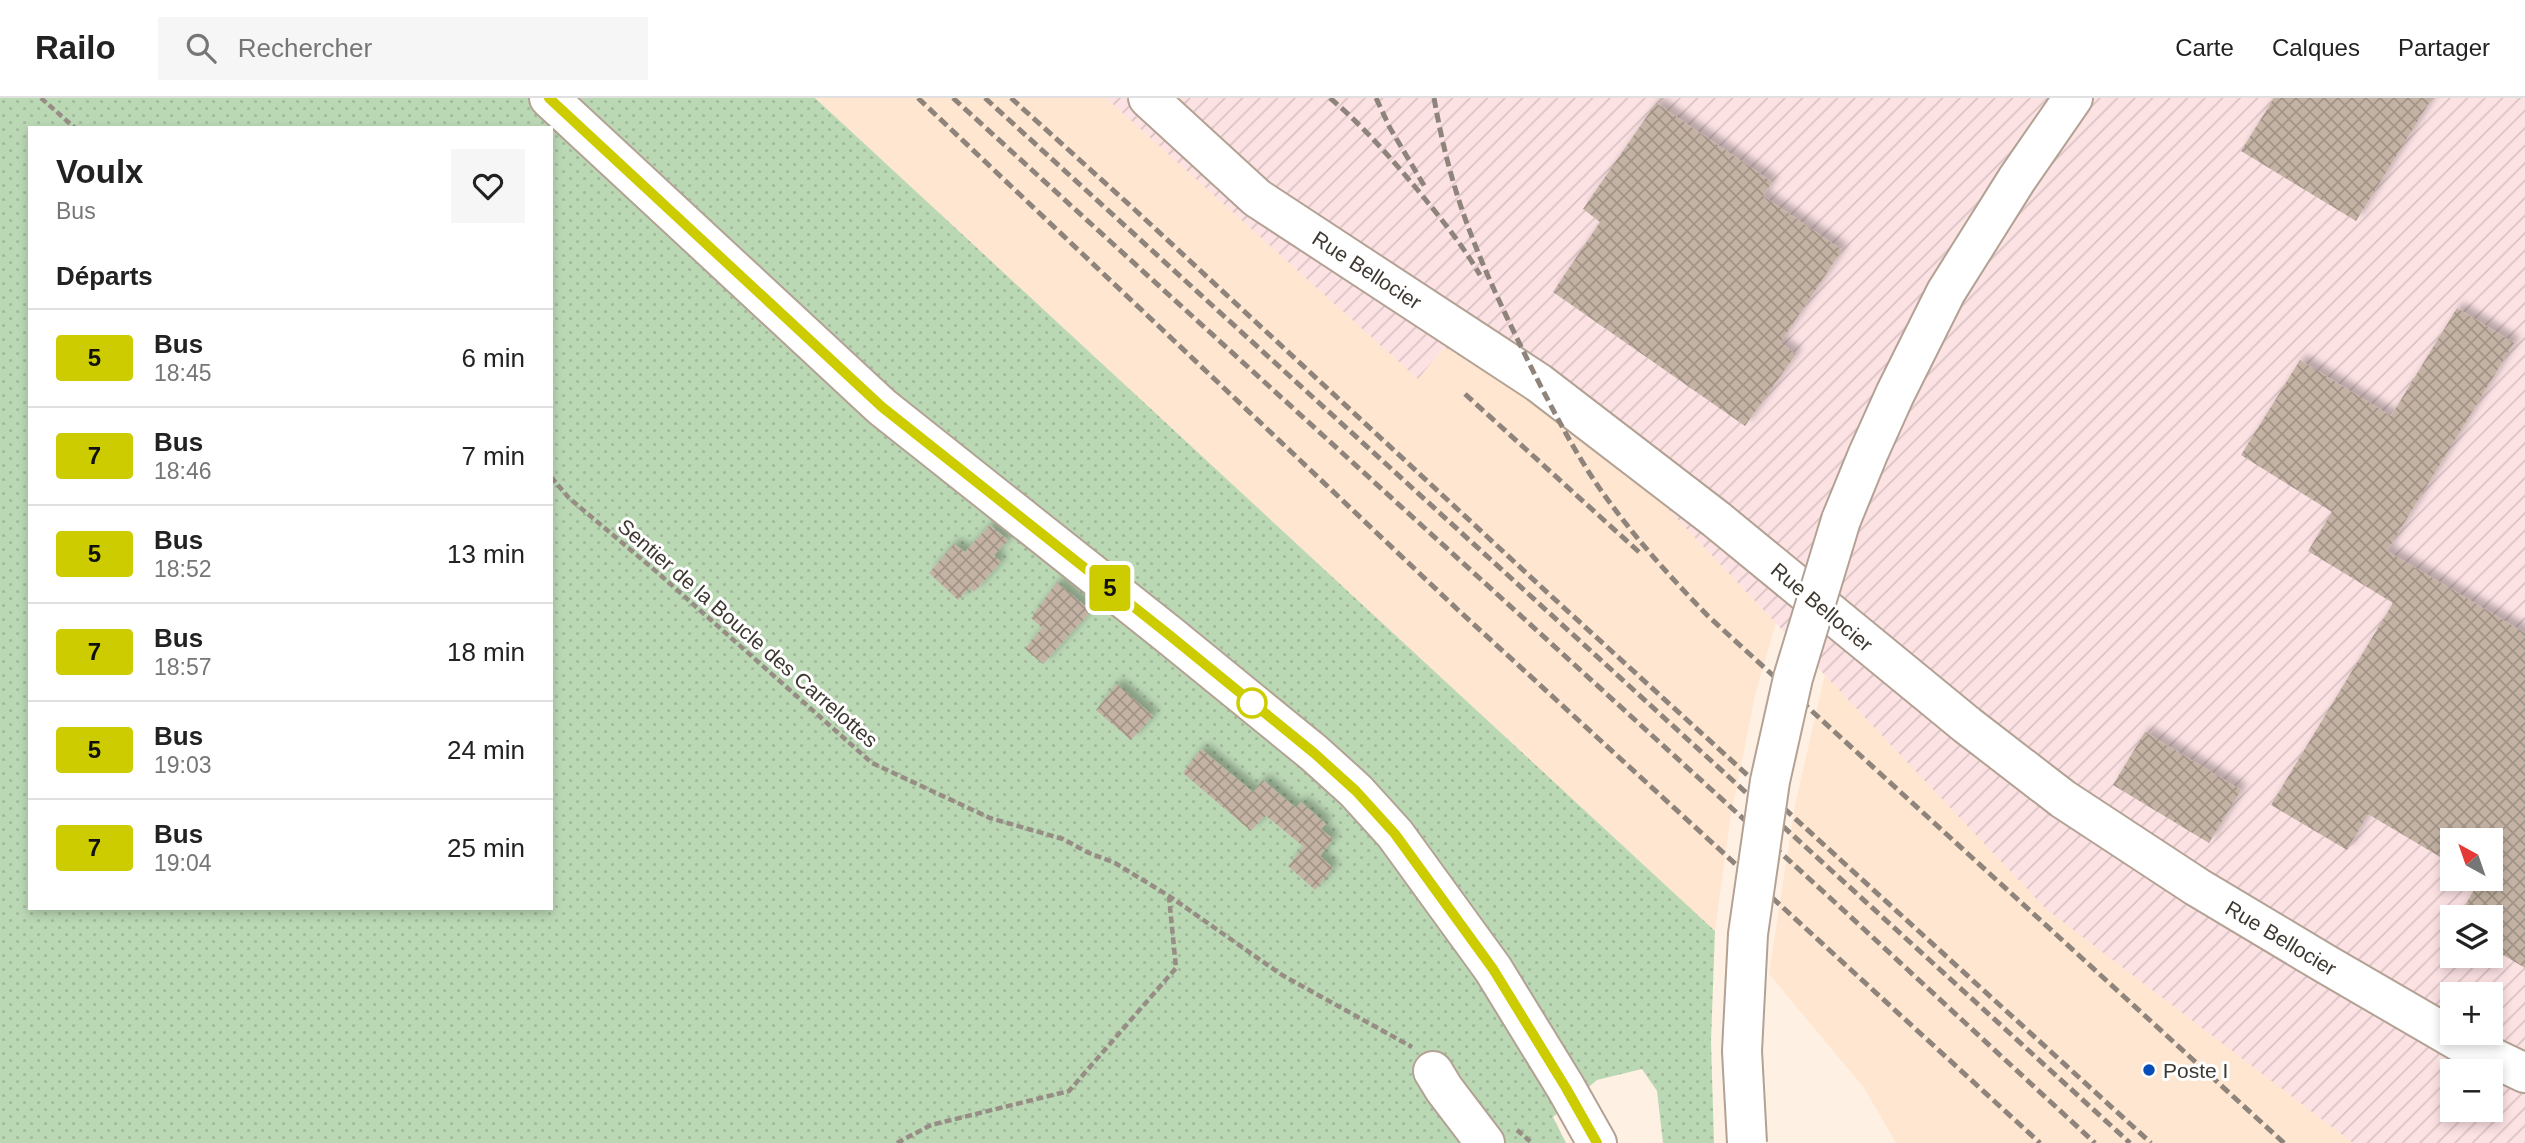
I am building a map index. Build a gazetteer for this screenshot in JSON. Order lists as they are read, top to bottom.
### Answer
{
  "streets": {
    "main road": ["Rue Bellocier"],
    "path": ["Sentier de la Boucle des Carrelottes"]
  },
  "places": ["Poste I"],
  "lines": ["bus line 5"],
  "north": "top left",
  "page": {
    "header": "Railo",
    "search": "Rechercher",
    "nav": ["Carte", "Calques", "Partager"],
    "on_map": "5",
    "heading": [
      ["Voulx", "Bus"],
      "Départs"
    ],
    "list": [
      {
        "mark": "5",
        "name": "Bus",
        "note": "18:45",
        "value": "6 min"
      },
      {
        "mark": "7",
        "name": "Bus",
        "note": "18:46",
        "value": "7 min"
      },
      {
        "mark": "5",
        "name": "Bus",
        "note": "18:52",
        "value": "13 min"
      },
      {
        "mark": "7",
        "name": "Bus",
        "note": "18:57",
        "value": "18 min"
      },
      {
        "mark": "5",
        "name": "Bus",
        "note": "19:03",
        "value": "24 min"
      },
      {
        "mark": "7",
        "name": "Bus",
        "note": "19:04",
        "value": "25 min"
      }
    ],
    "map_buttons": ["+", "−"]
  }
}
